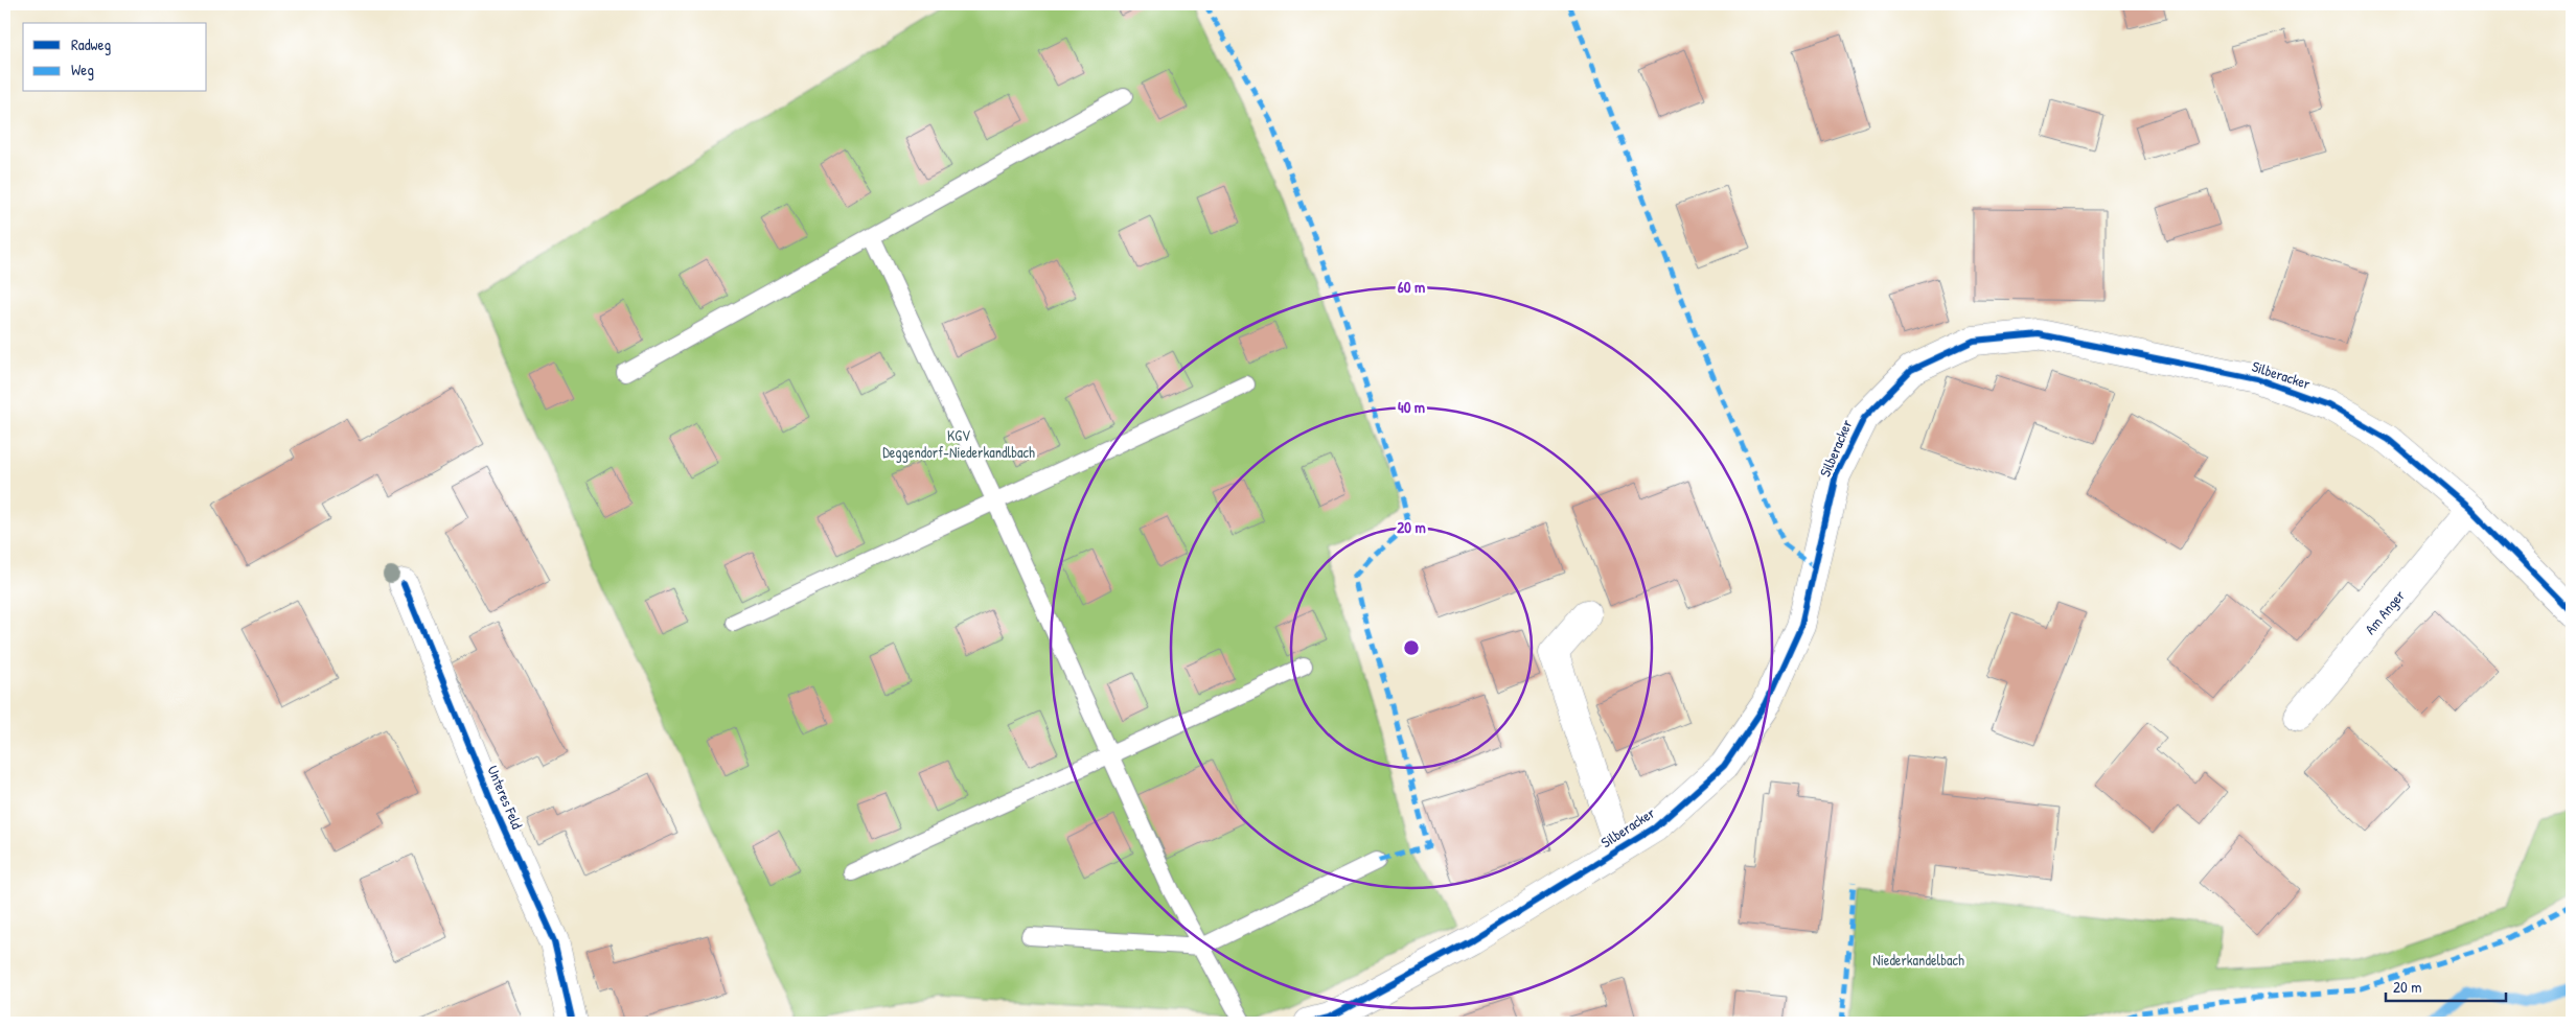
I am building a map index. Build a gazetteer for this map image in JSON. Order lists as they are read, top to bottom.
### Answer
{
  "streets": {
    "street": ["Silberacker", "Am Anger", "Unteres Feld"]
  },
  "crossings": [
    ["Silberacker", "Am Anger"]
  ],
  "parks": ["KGV Deggendorf-Niederkandlbach", "Niederkandelbach"],
  "legend": ["Radweg", "Weg"],
  "scale_bar": "20 m",
  "rings": ["60 m", "40 m", "20 m"]
}
